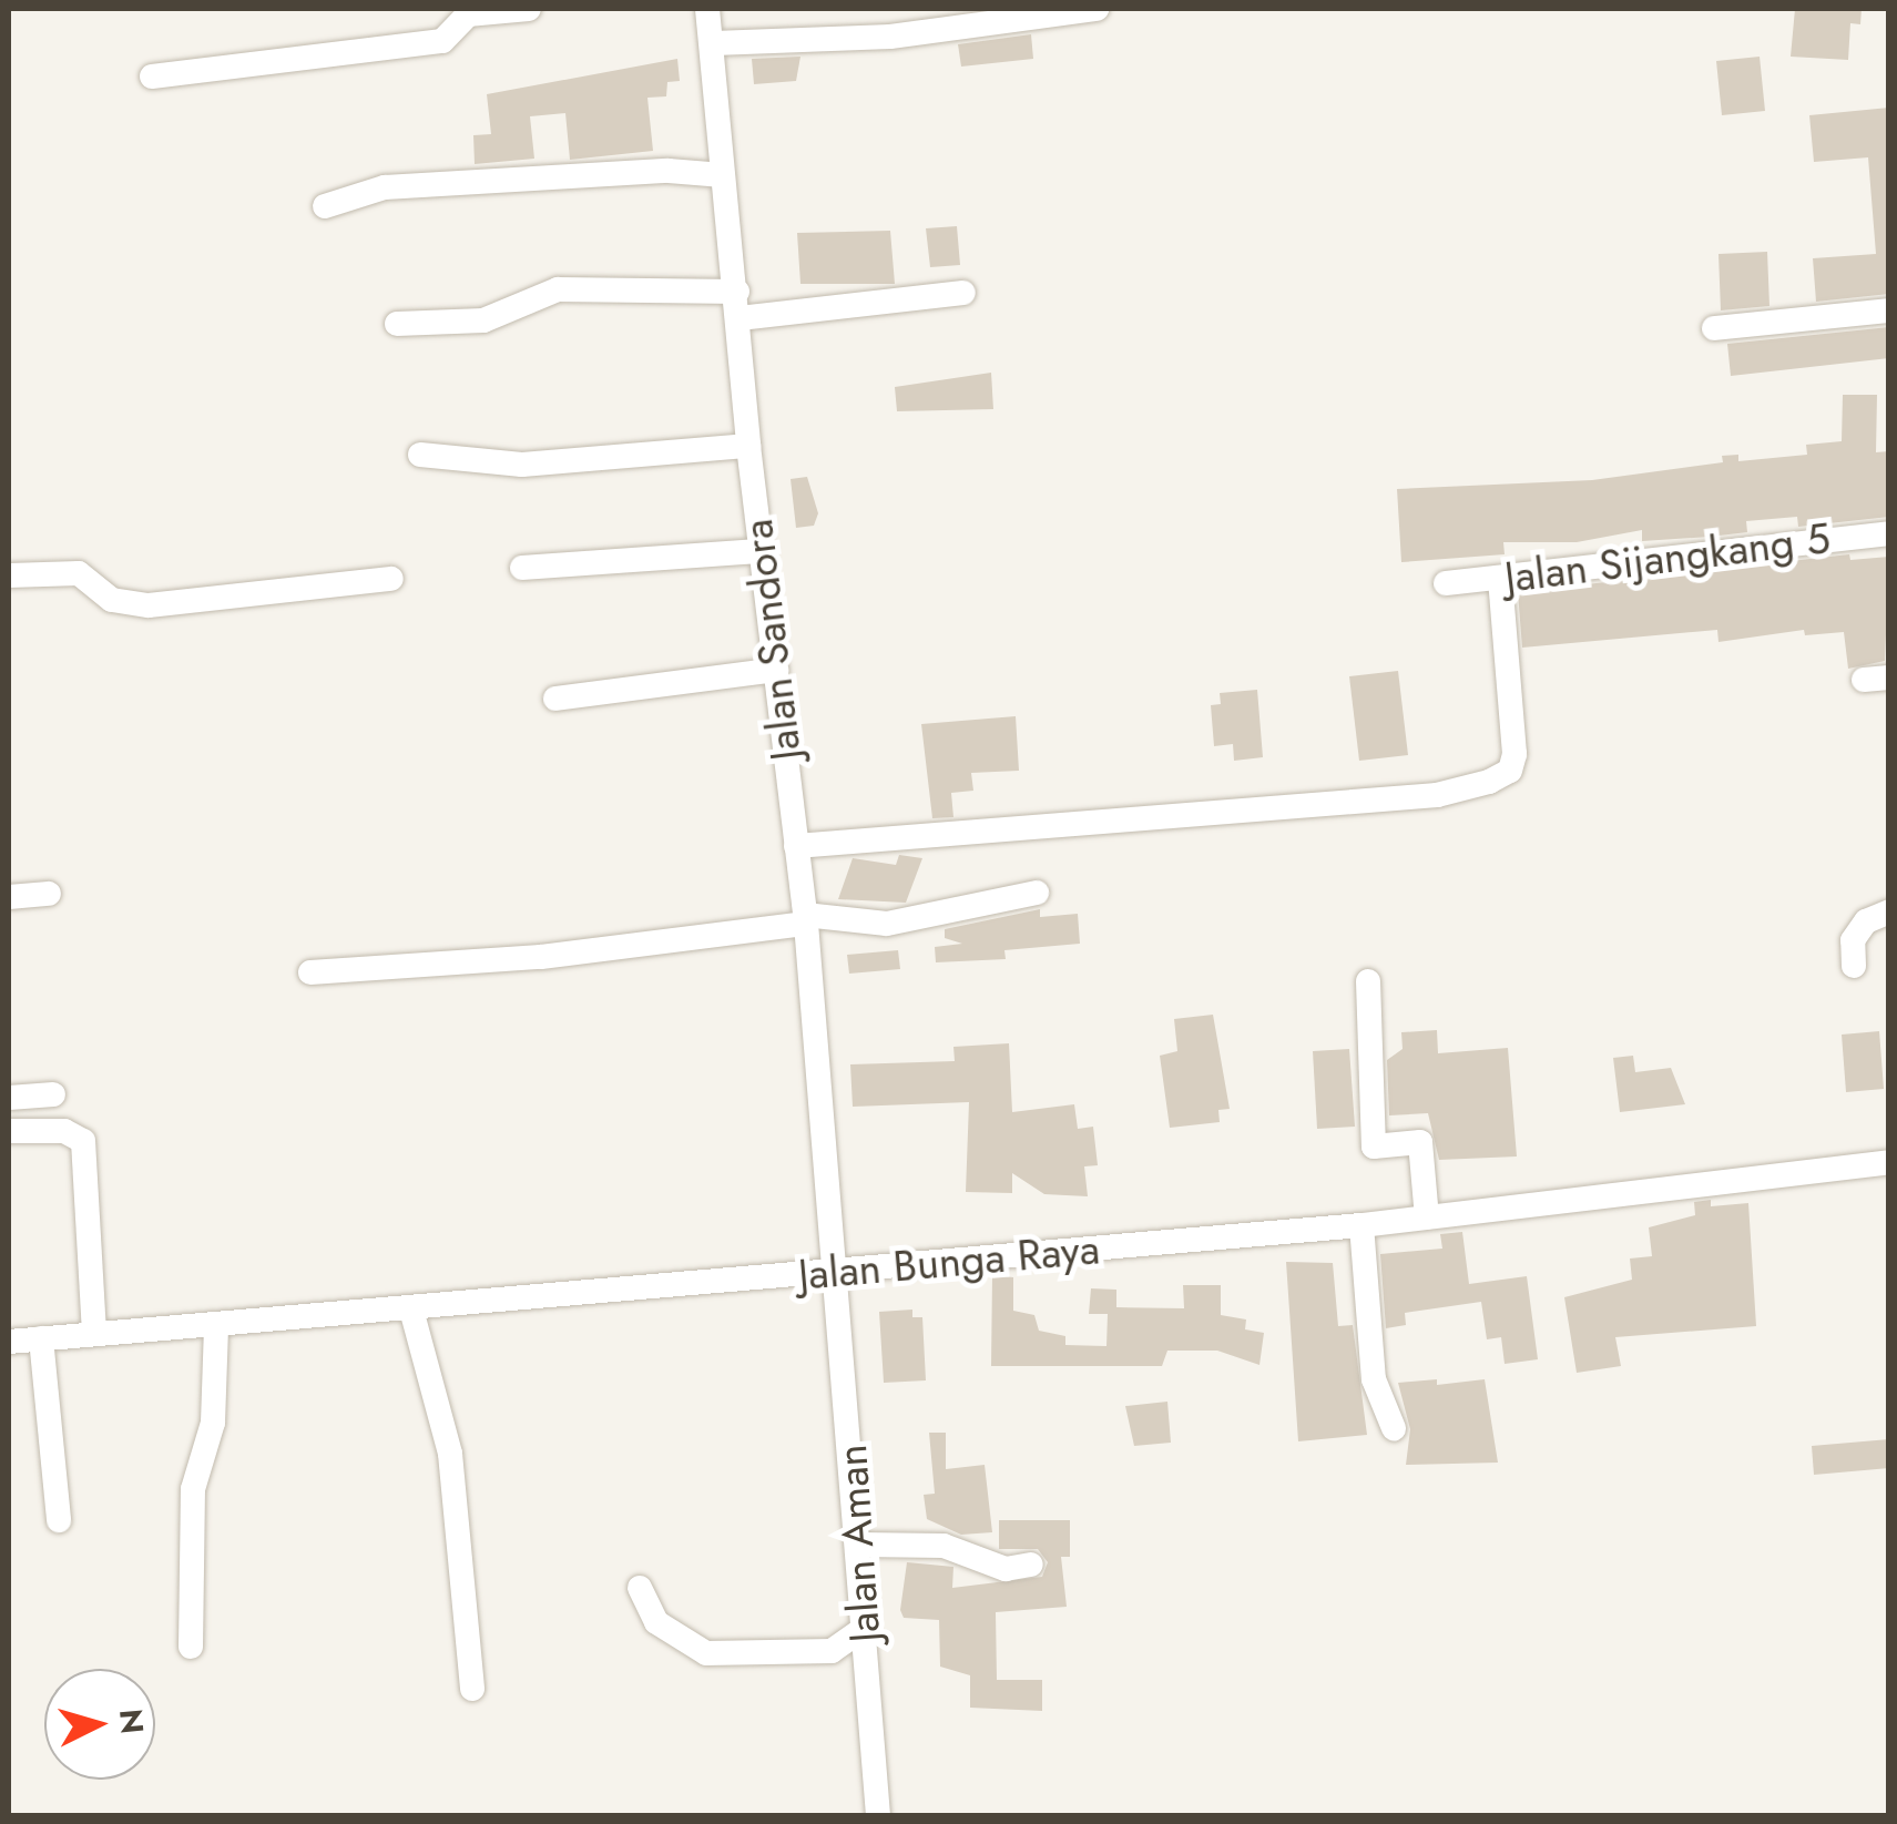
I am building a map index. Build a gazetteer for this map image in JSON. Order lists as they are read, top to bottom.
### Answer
{
  "streets": {
    "street": [
      "Jalan Sijangkang 5",
      "Jalan Sandora",
      "Jalan Bunga Raya",
      "Jalan Aman"
    ]
  },
  "crossings": [
    ["Jalan Sandora", "Jalan Bunga Raya"],
    ["Jalan Sandora", "Jalan Aman"],
    ["Jalan Bunga Raya", "Jalan Aman"]
  ],
  "north": "right"
}
